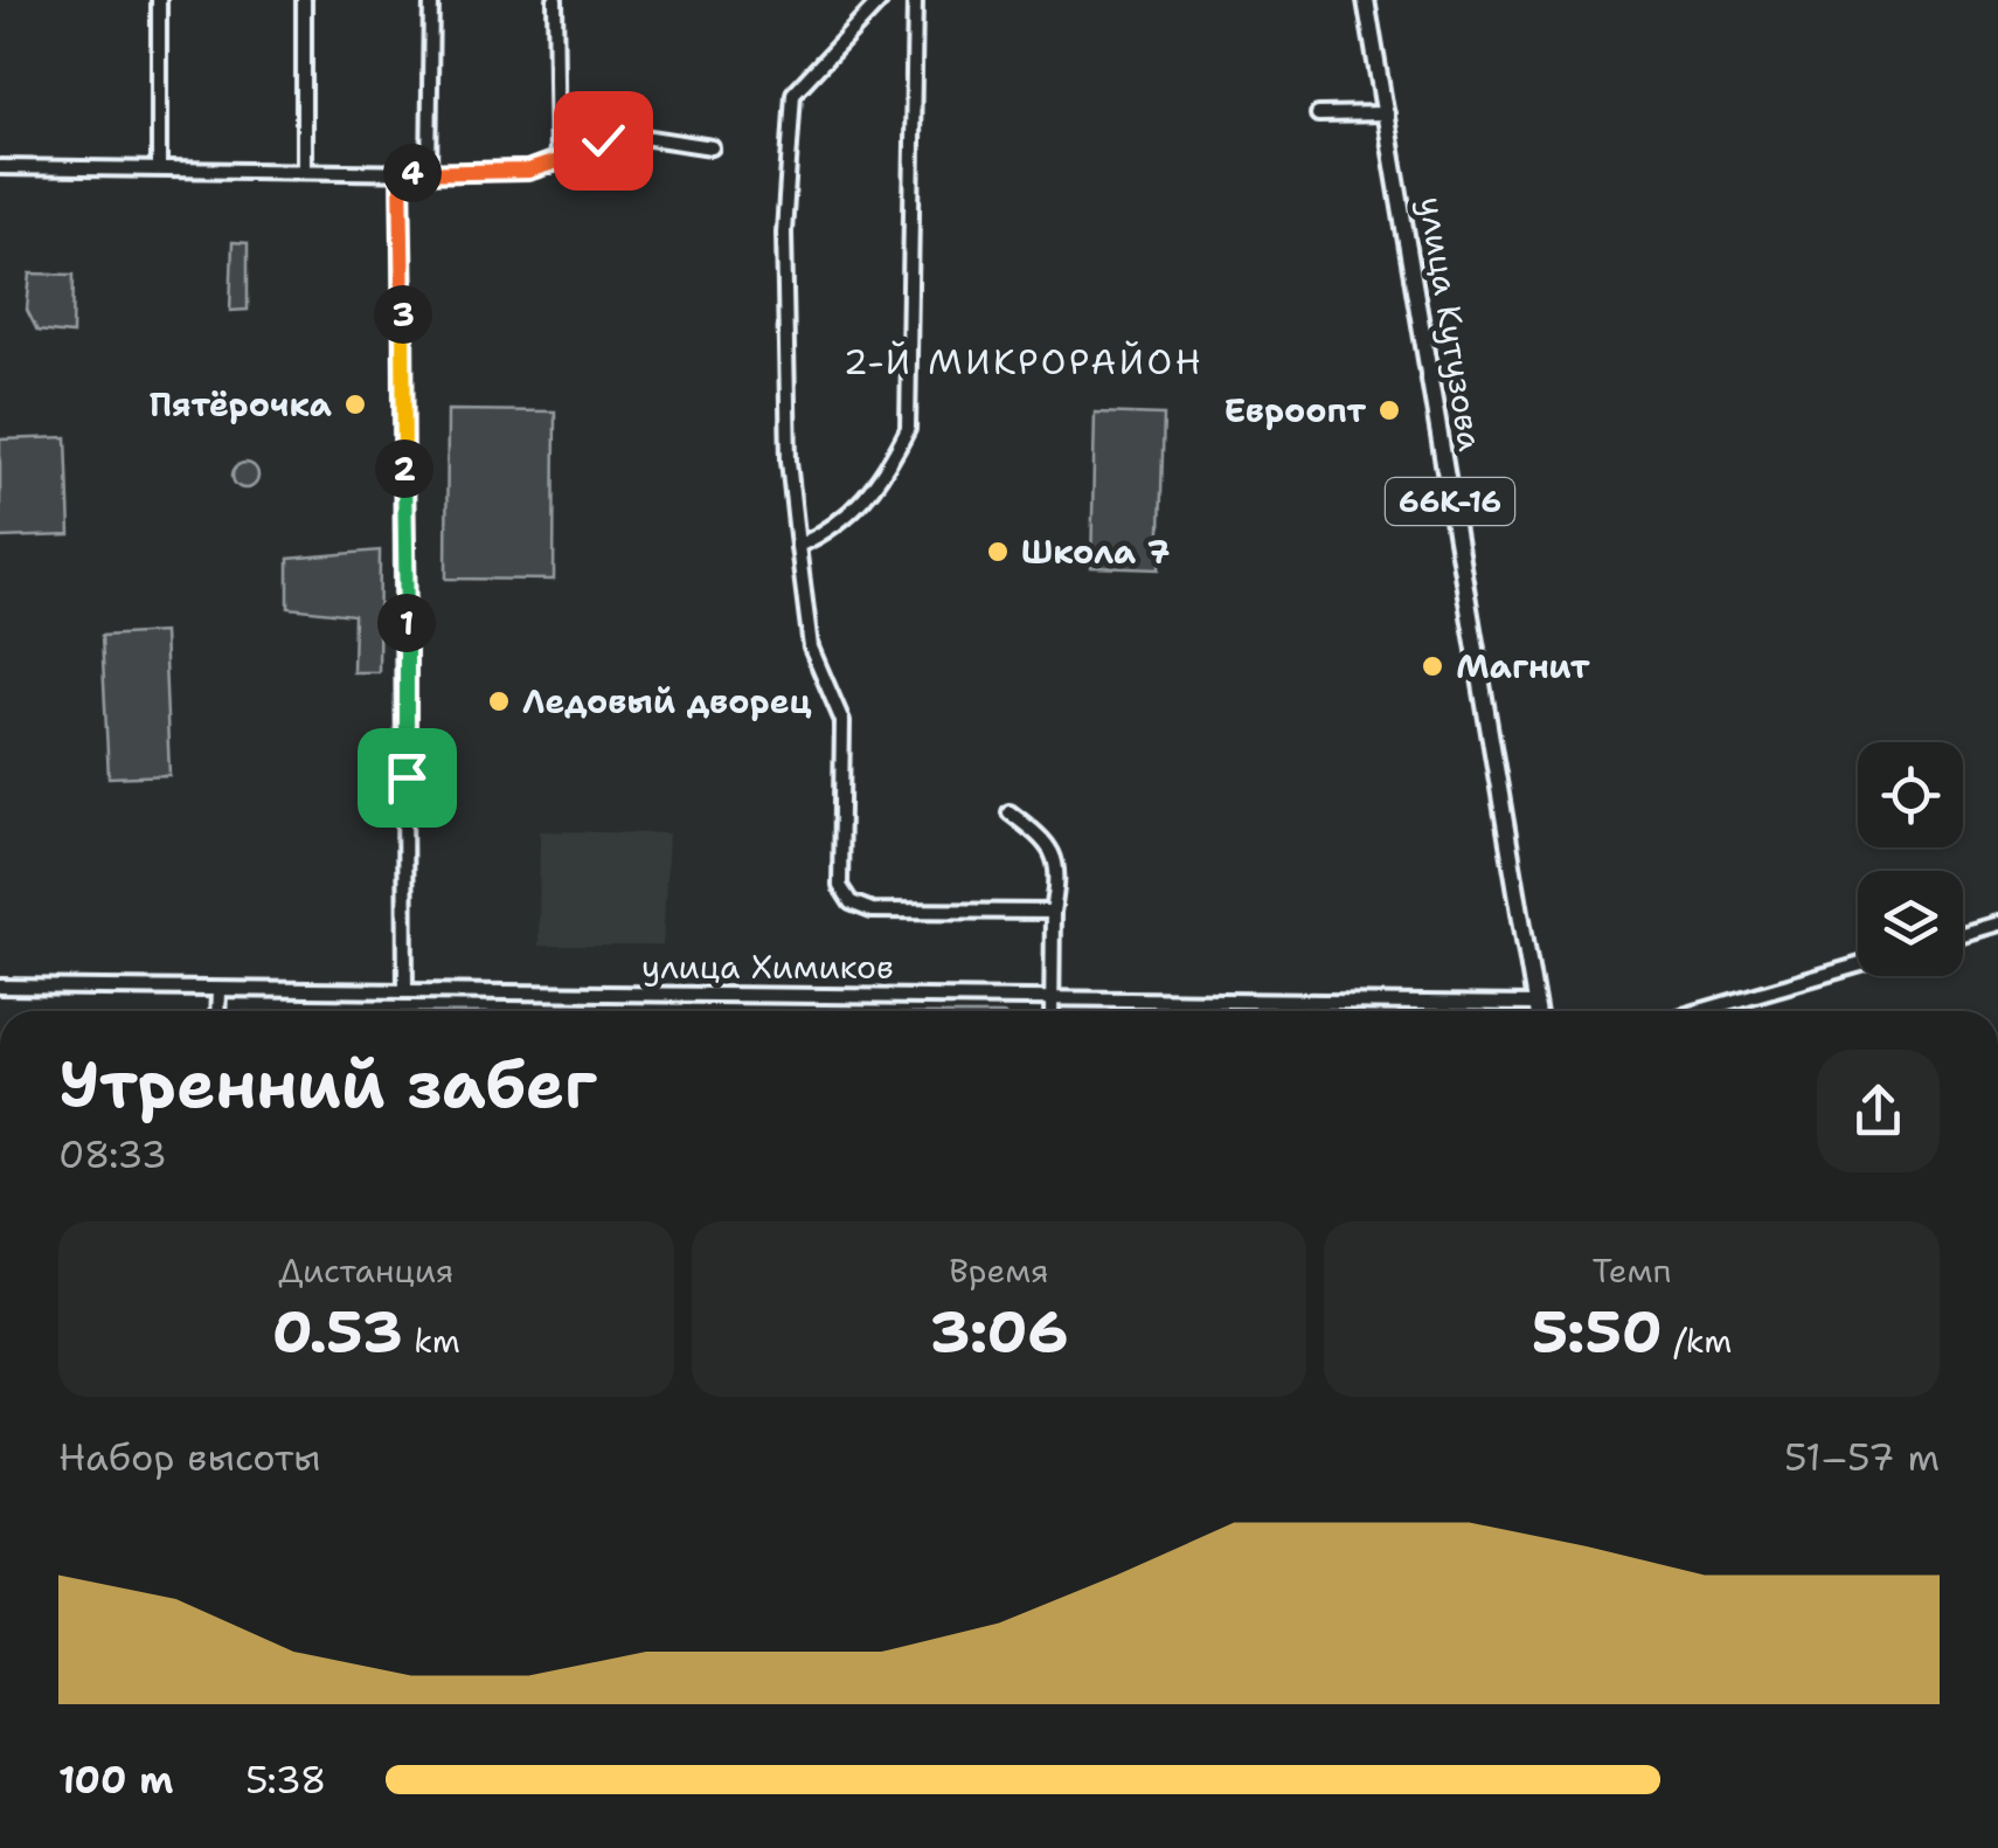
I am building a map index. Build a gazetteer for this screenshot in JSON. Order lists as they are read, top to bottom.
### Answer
{
  "streets": {
    "main road": ["улица Кутузова", "66К-16"],
    "street": ["улица Химиков"]
  },
  "crossings": [
    ["улица Кутузова", "66К-16"],
    ["улица Кутузова", "улица Химиков"],
    ["66К-16", "улица Химиков"]
  ],
  "districts": ["2-Й МИКРОРАЙОН"],
  "places": [
    "Пятёрочка",
    "Евроопт",
    "Школа 7",
    "Магнит",
    "Ледовый дворец"
  ],
  "page": {
    "pins": [
      "4",
      "3",
      "2",
      "1"
    ],
    "heading": ["Утренний забег", "08:33"],
    "stats": [
      ["Дистанция", "0.53 km"],
      ["Время", "3:06"],
      ["Темп", "5:50 /km"]
    ],
    "chart": ["Набор высоты", "51–57 m"],
    "list": [
      {
        "name": "100 m",
        "note": "5:38"
      }
    ]
  }
}
